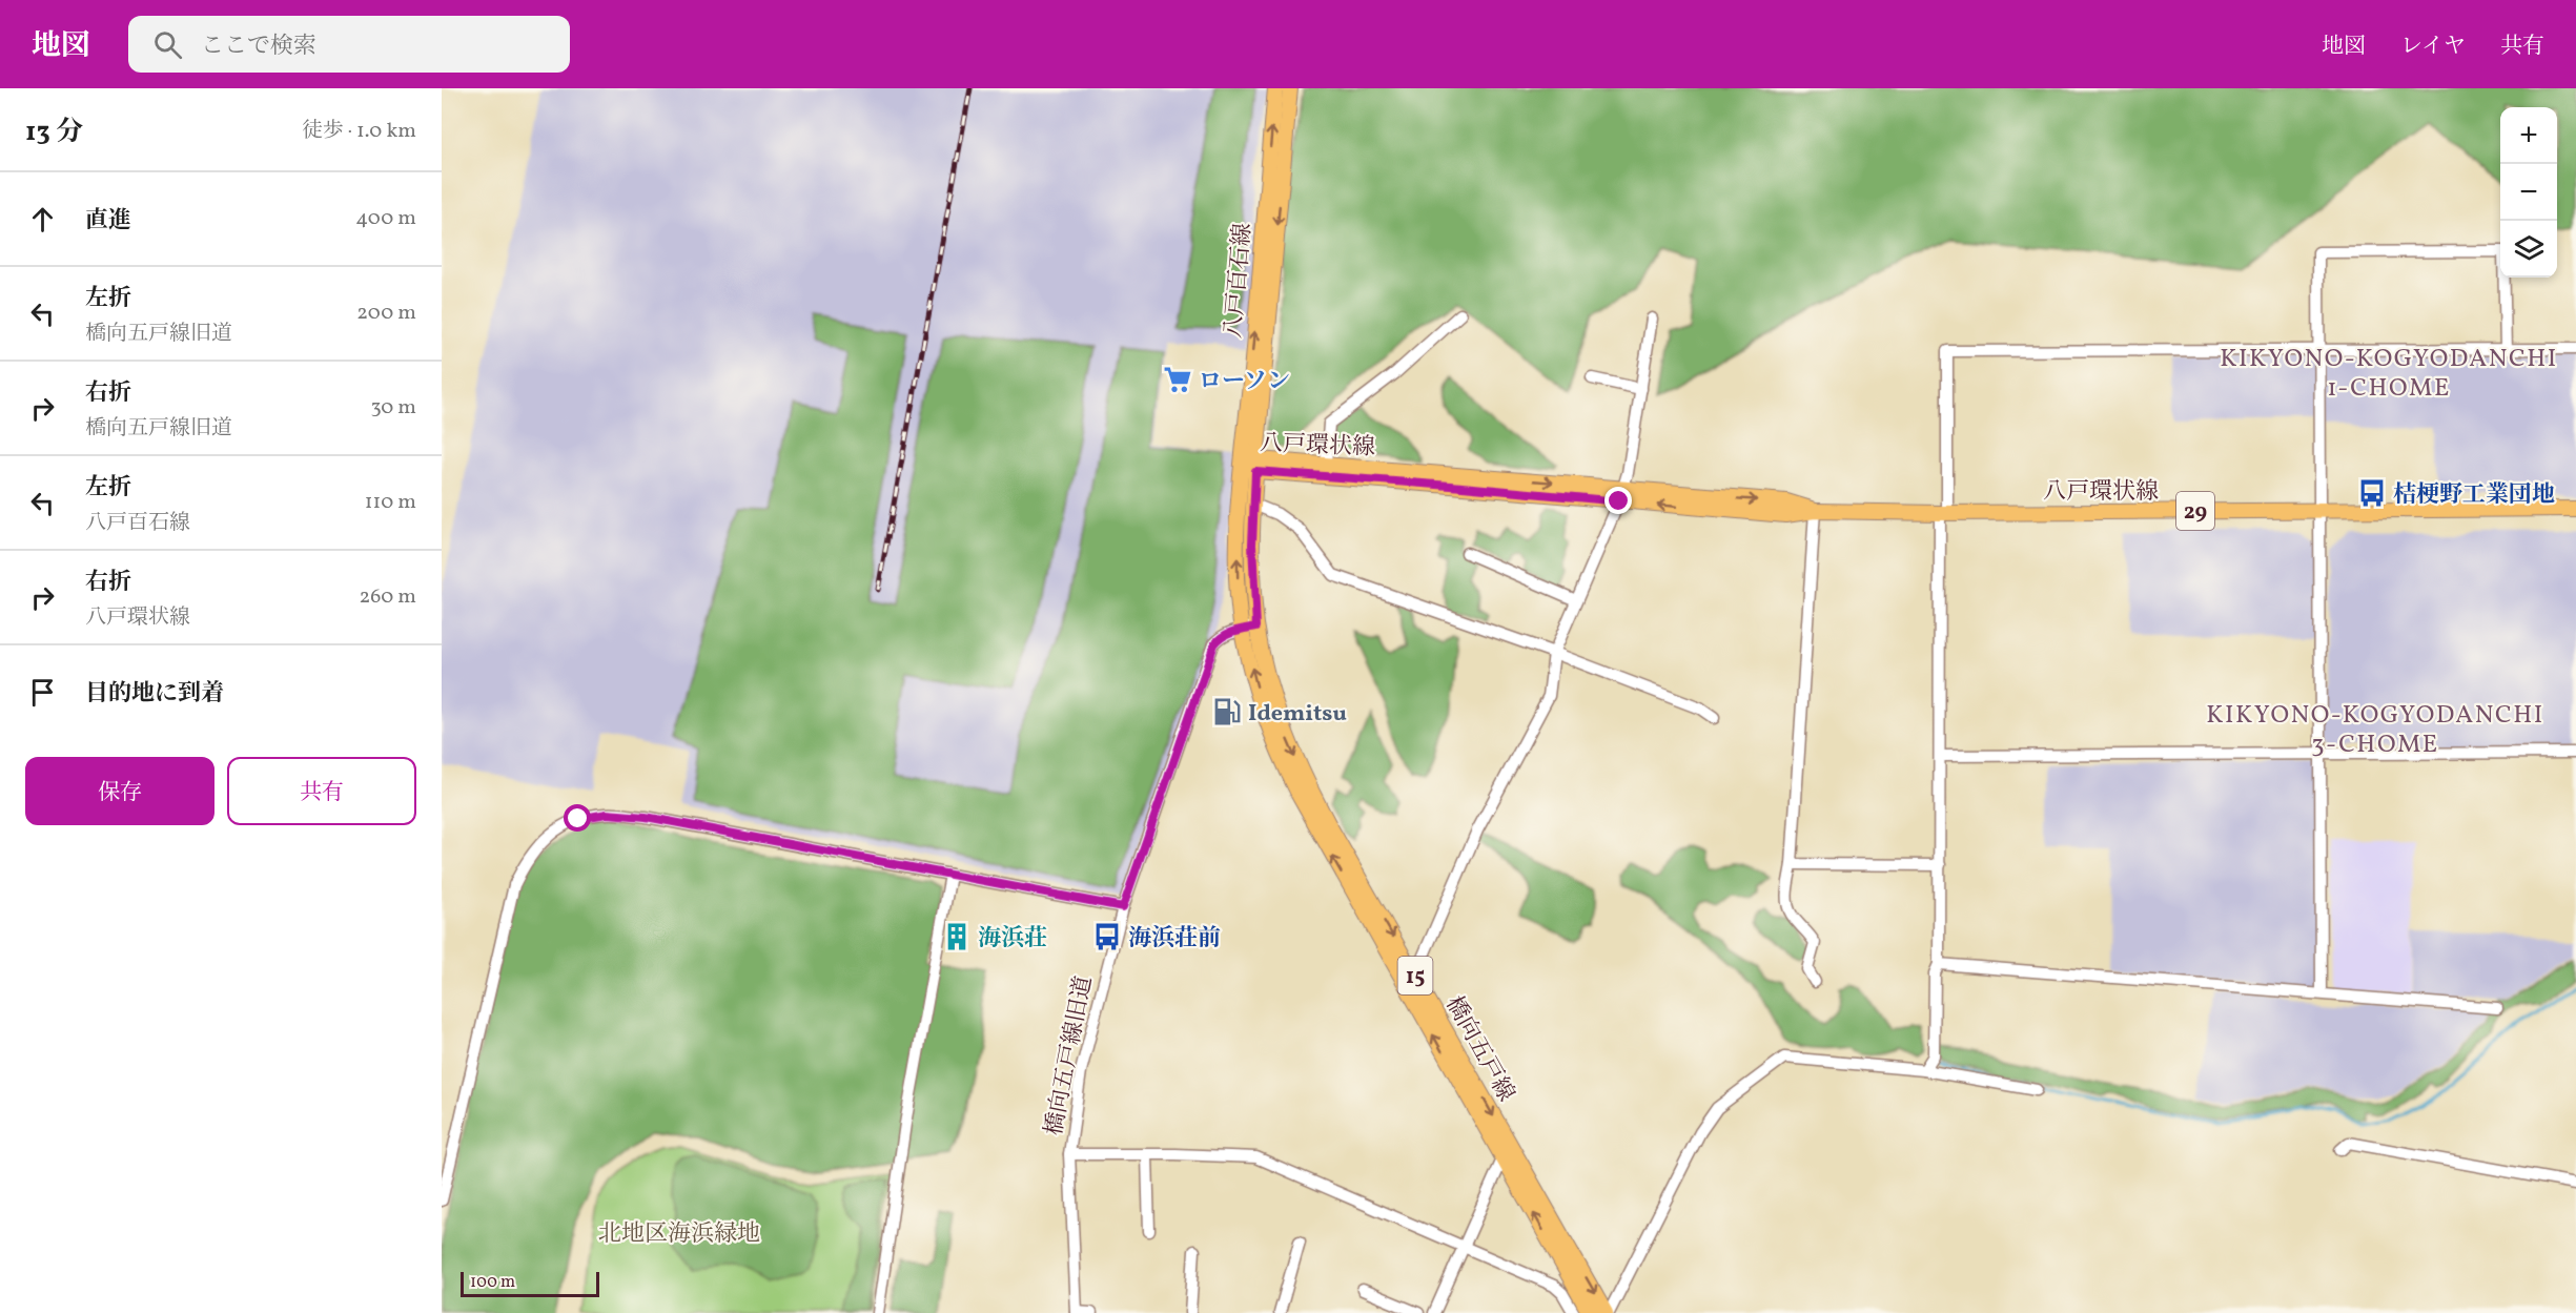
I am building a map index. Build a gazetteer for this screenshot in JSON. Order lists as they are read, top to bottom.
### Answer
{
  "streets": {
    "main road": [
      "八戸百石線",
      "八戸環状線",
      "29",
      "15",
      "橋向五戸線"
    ],
    "street": ["橋向五戸線旧道"]
  },
  "crossings": [
    ["八戸百石線", "八戸環状線"],
    ["八戸百石線", "橋向五戸線"],
    ["八戸百石線", "橋向五戸線旧道"],
    ["橋向五戸線", "橋向五戸線旧道"]
  ],
  "districts": ["KIKYONO-KOGYODANCHI 1-CHOME", "KIKYONO-KOGYODANCHI 3-CHOME"],
  "parks": ["北地区海浜緑地"],
  "places": {
    "supermarket": ["ローソン"],
    "bus stop": ["桔梗野工業団地", "海浜荘前"],
    "fuel station": ["Idemitsu"],
    "building": ["海浜荘"]
  },
  "scale_bar": "100 m",
  "page": {
    "header": "地図",
    "search": "ここで検索",
    "nav": ["地図", "レイヤ", "共有"],
    "heading": ["13 分", "徒歩 · 1.0 km"],
    "map_buttons": ["+", "−"],
    "list": [
      ["直進", "400 m"],
      ["左折", "橋向五戸線旧道", "200 m"],
      ["右折", "橋向五戸線旧道", "30 m"],
      ["左折", "八戸百石線", "110 m"],
      ["右折", "八戸環状線", "260 m"],
      "目的地に到着"
    ],
    "buttons": ["保存", "共有"],
    "scale": "100 m"
  }
}
